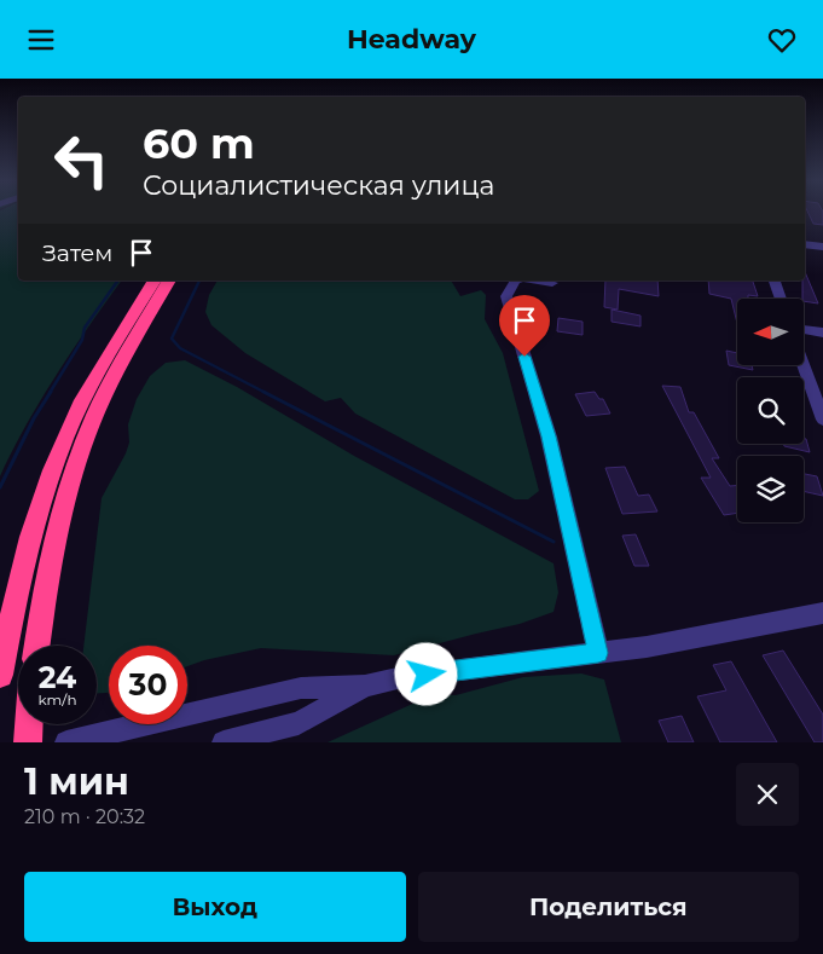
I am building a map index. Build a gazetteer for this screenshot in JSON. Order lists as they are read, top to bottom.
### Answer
{
  "north": "left",
  "page": {
    "header": "Headway",
    "turn": ["60 m", "Социалистическая улица"],
    "then": "Затем",
    "speed": "24 km/h",
    "limit": "30",
    "heading": ["1 мин", "210 m · 20:32"],
    "buttons": ["Выход", "Поделиться"]
  }
}
